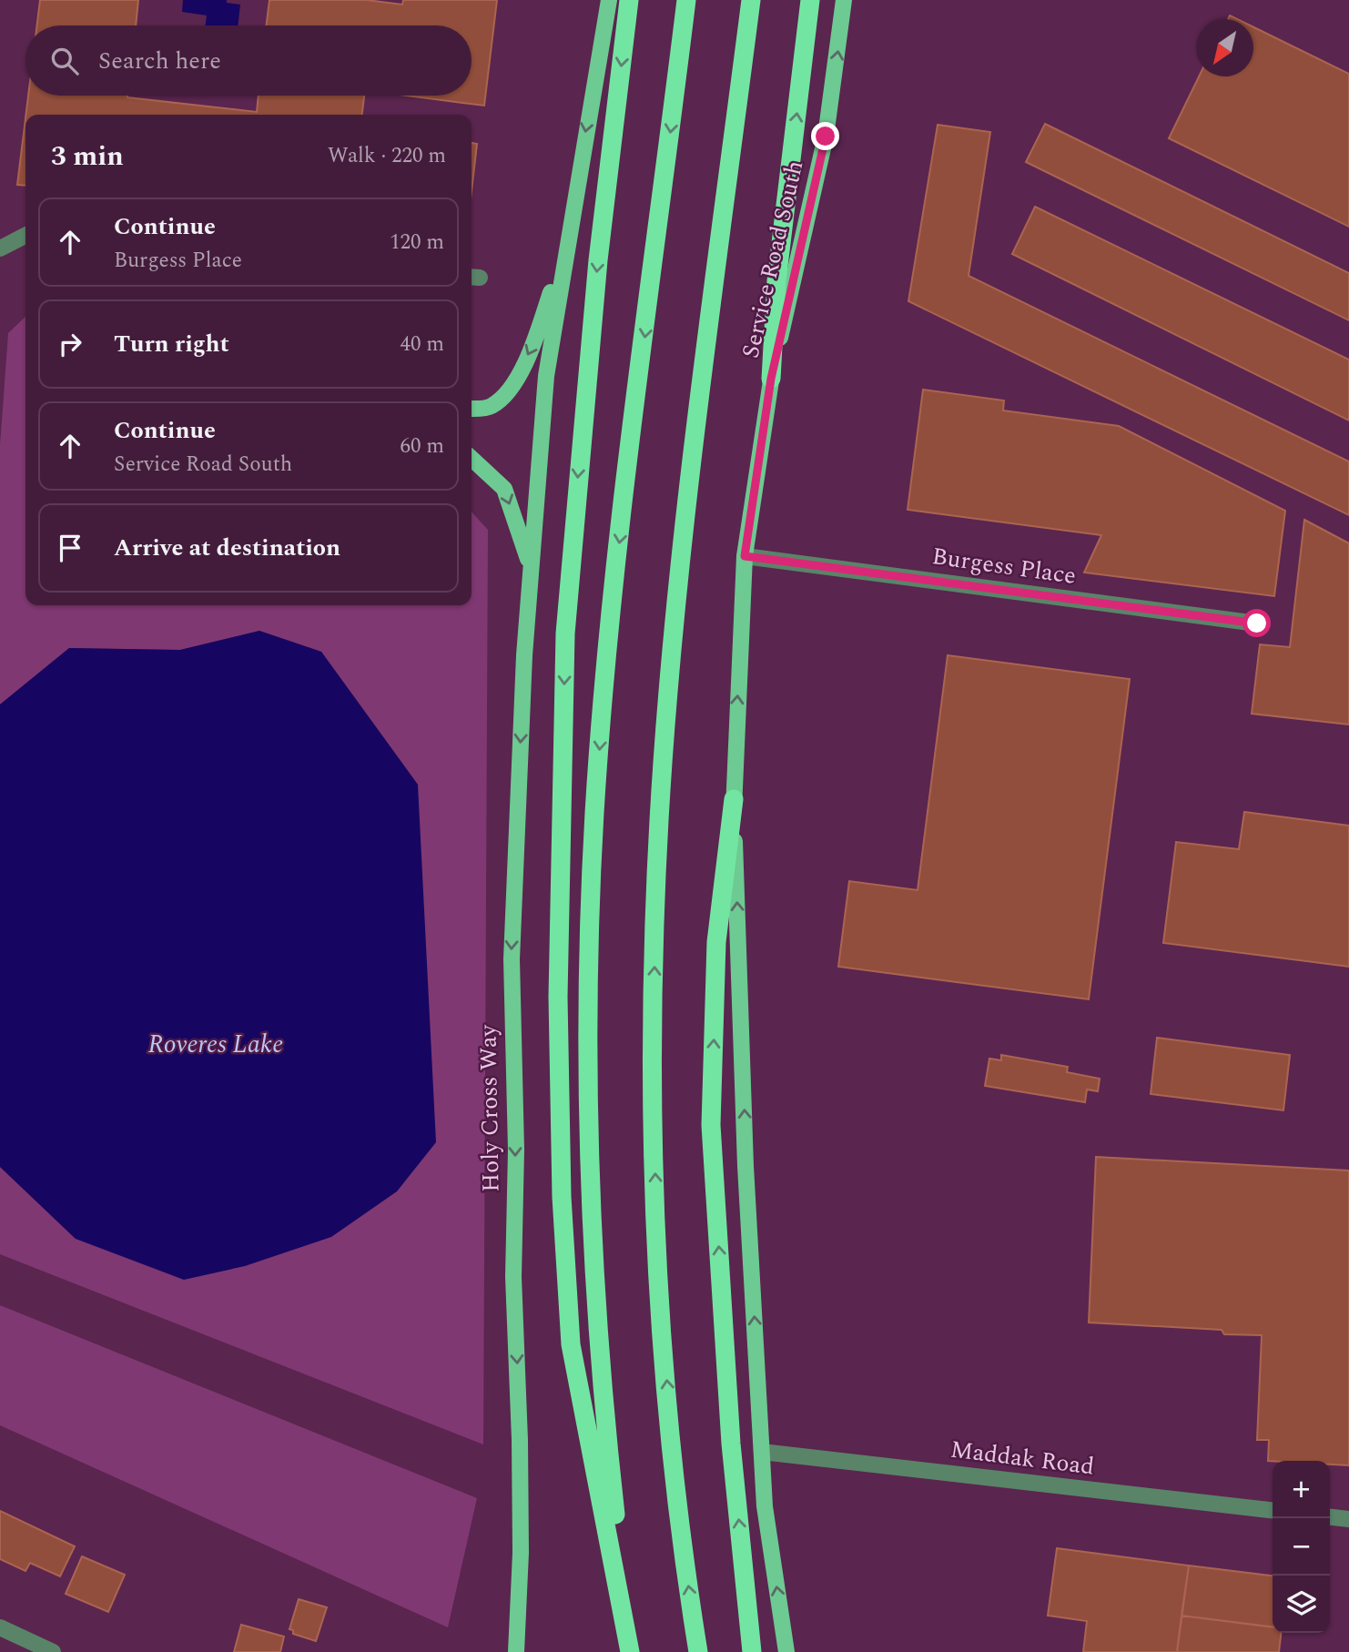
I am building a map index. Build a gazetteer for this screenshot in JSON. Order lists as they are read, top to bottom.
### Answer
{
  "streets": {
    "main road": ["Service Road South", "Holy Cross Way"],
    "street": ["Burgess Place", "Maddak Road"]
  },
  "crossings": [
    ["Service Road South", "Burgess Place"],
    ["Service Road South", "Maddak Road"]
  ],
  "one_way": ["Service Road South", "Holy Cross Way"],
  "water": ["Roveres Lake"],
  "north": "bottom left",
  "page": {
    "search": "Search here",
    "heading": ["3 min", "Walk · 220 m"],
    "list": [
      ["Continue", "Burgess Place", "120 m"],
      ["Turn right", "40 m"],
      ["Continue", "Service Road South", "60 m"],
      "Arrive at destination"
    ],
    "map_buttons": ["+", "−"]
  }
}
